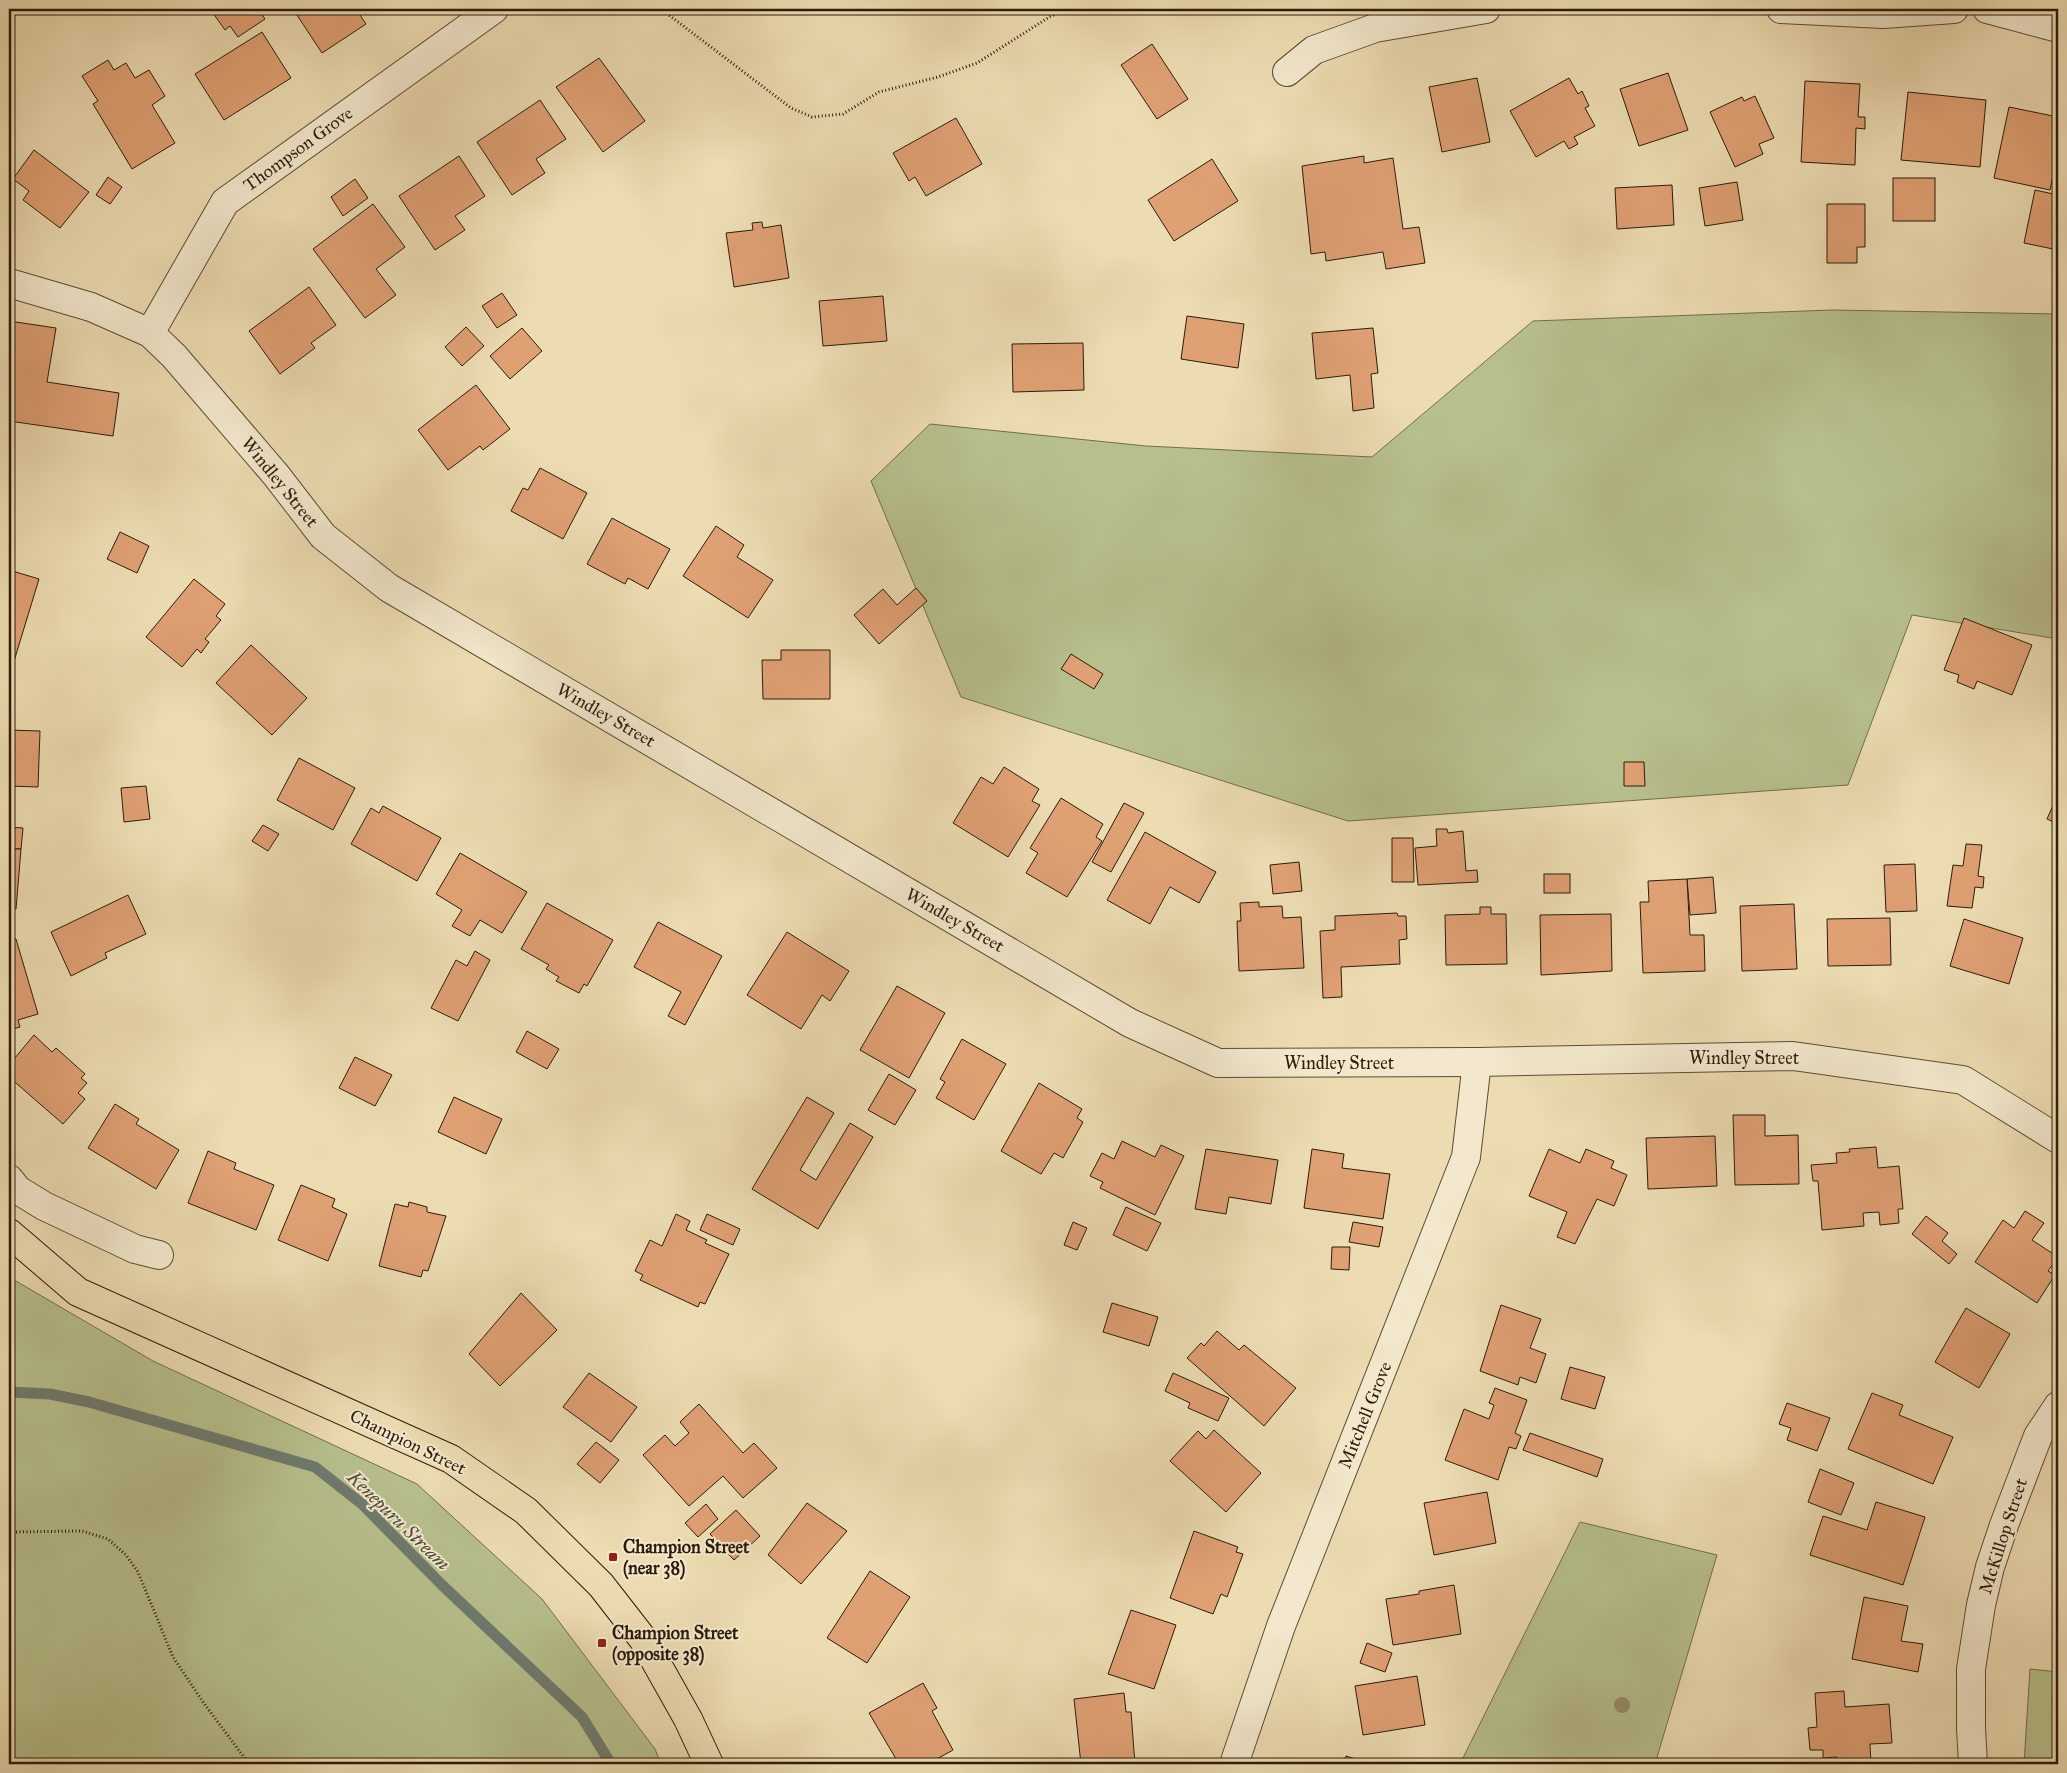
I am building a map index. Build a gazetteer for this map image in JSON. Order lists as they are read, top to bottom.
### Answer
{
  "streets": {
    "main road": ["Champion Street"],
    "street": [
      "Thompson Grove",
      "Windley Street",
      "Mitchell Grove",
      "McKillop Street"
    ]
  },
  "crossings": [
    ["Thompson Grove", "Windley Street"],
    ["Windley Street", "Mitchell Grove"]
  ],
  "water": ["Kenepuru Stream"],
  "places": {
    "transit": ["Champion Street (near 38)", "Champion Street (opposite 38)"]
  }
}
